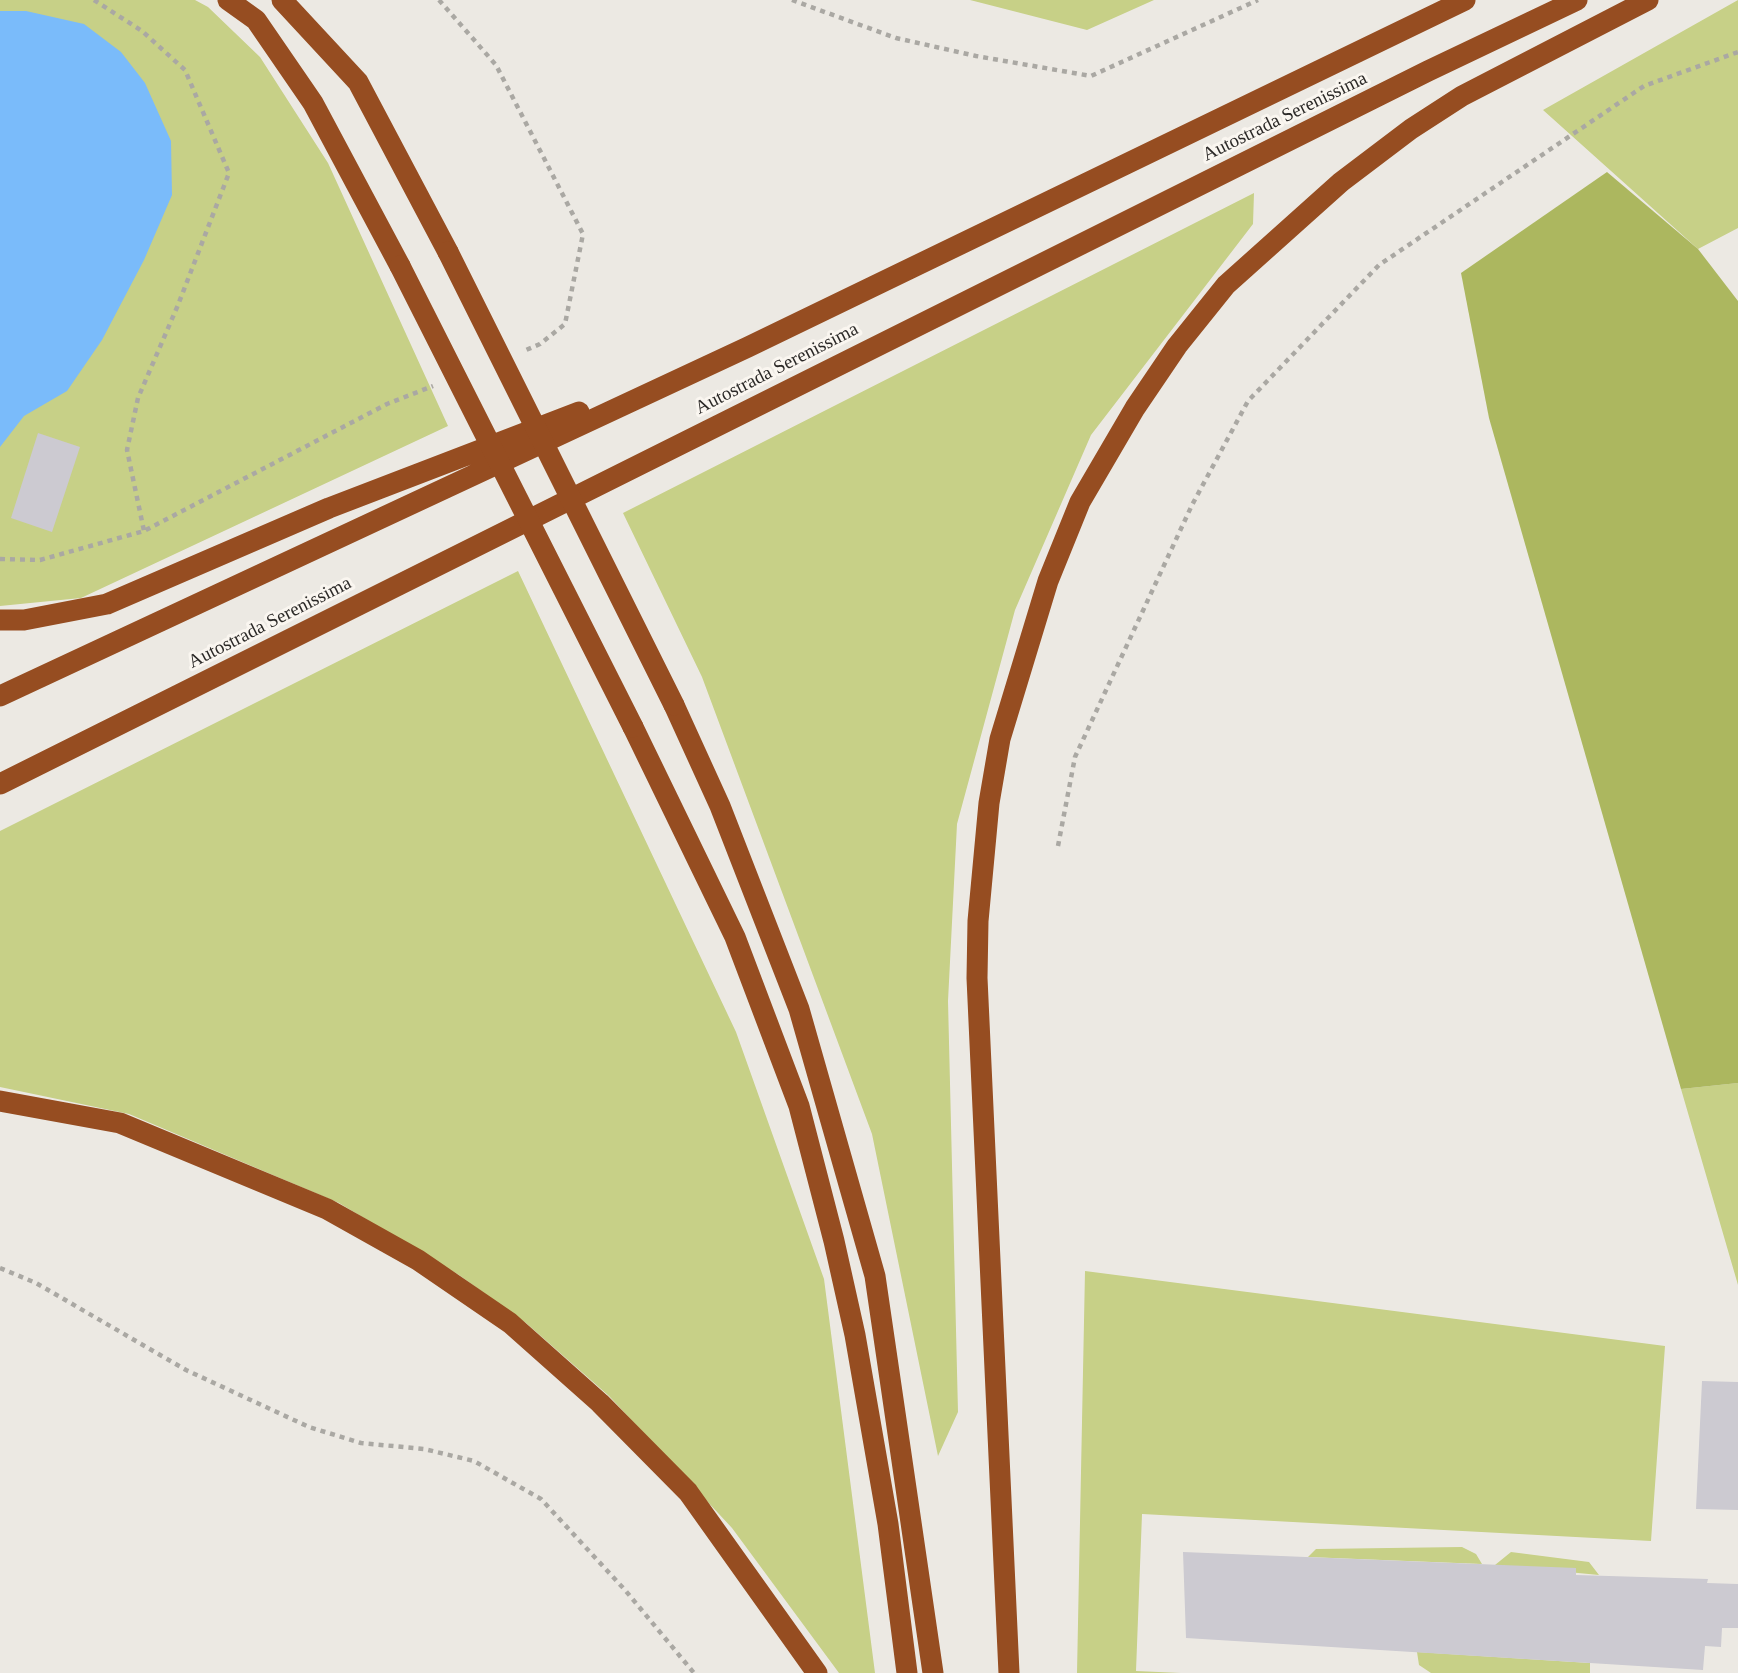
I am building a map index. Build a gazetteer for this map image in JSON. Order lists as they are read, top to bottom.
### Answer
{
  "streets": {
    "highway": ["Autostrada Serenissima"]
  }
}
